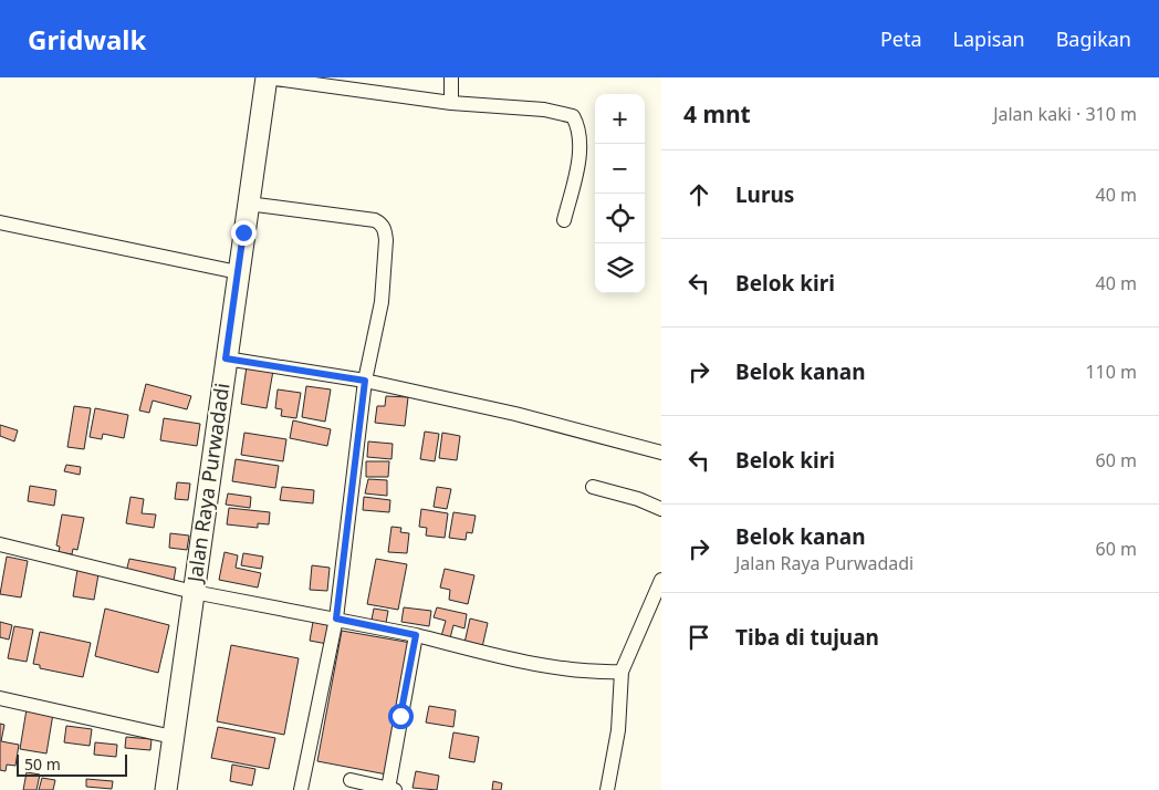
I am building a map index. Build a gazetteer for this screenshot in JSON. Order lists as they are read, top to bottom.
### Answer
{
  "streets": {
    "main road": ["Jalan Raya Purwadadi"]
  },
  "scale_bar": "50 m",
  "page": {
    "header": "Gridwalk",
    "nav": ["Peta", "Lapisan", "Bagikan"],
    "heading": ["4 mnt", "Jalan kaki · 310 m"],
    "map_buttons": ["+", "−"],
    "list": [
      ["Lurus", "40 m"],
      ["Belok kiri", "40 m"],
      ["Belok kanan", "110 m"],
      ["Belok kiri", "60 m"],
      ["Belok kanan", "Jalan Raya Purwadadi", "60 m"],
      "Tiba di tujuan"
    ],
    "scale": "50 m"
  }
}
